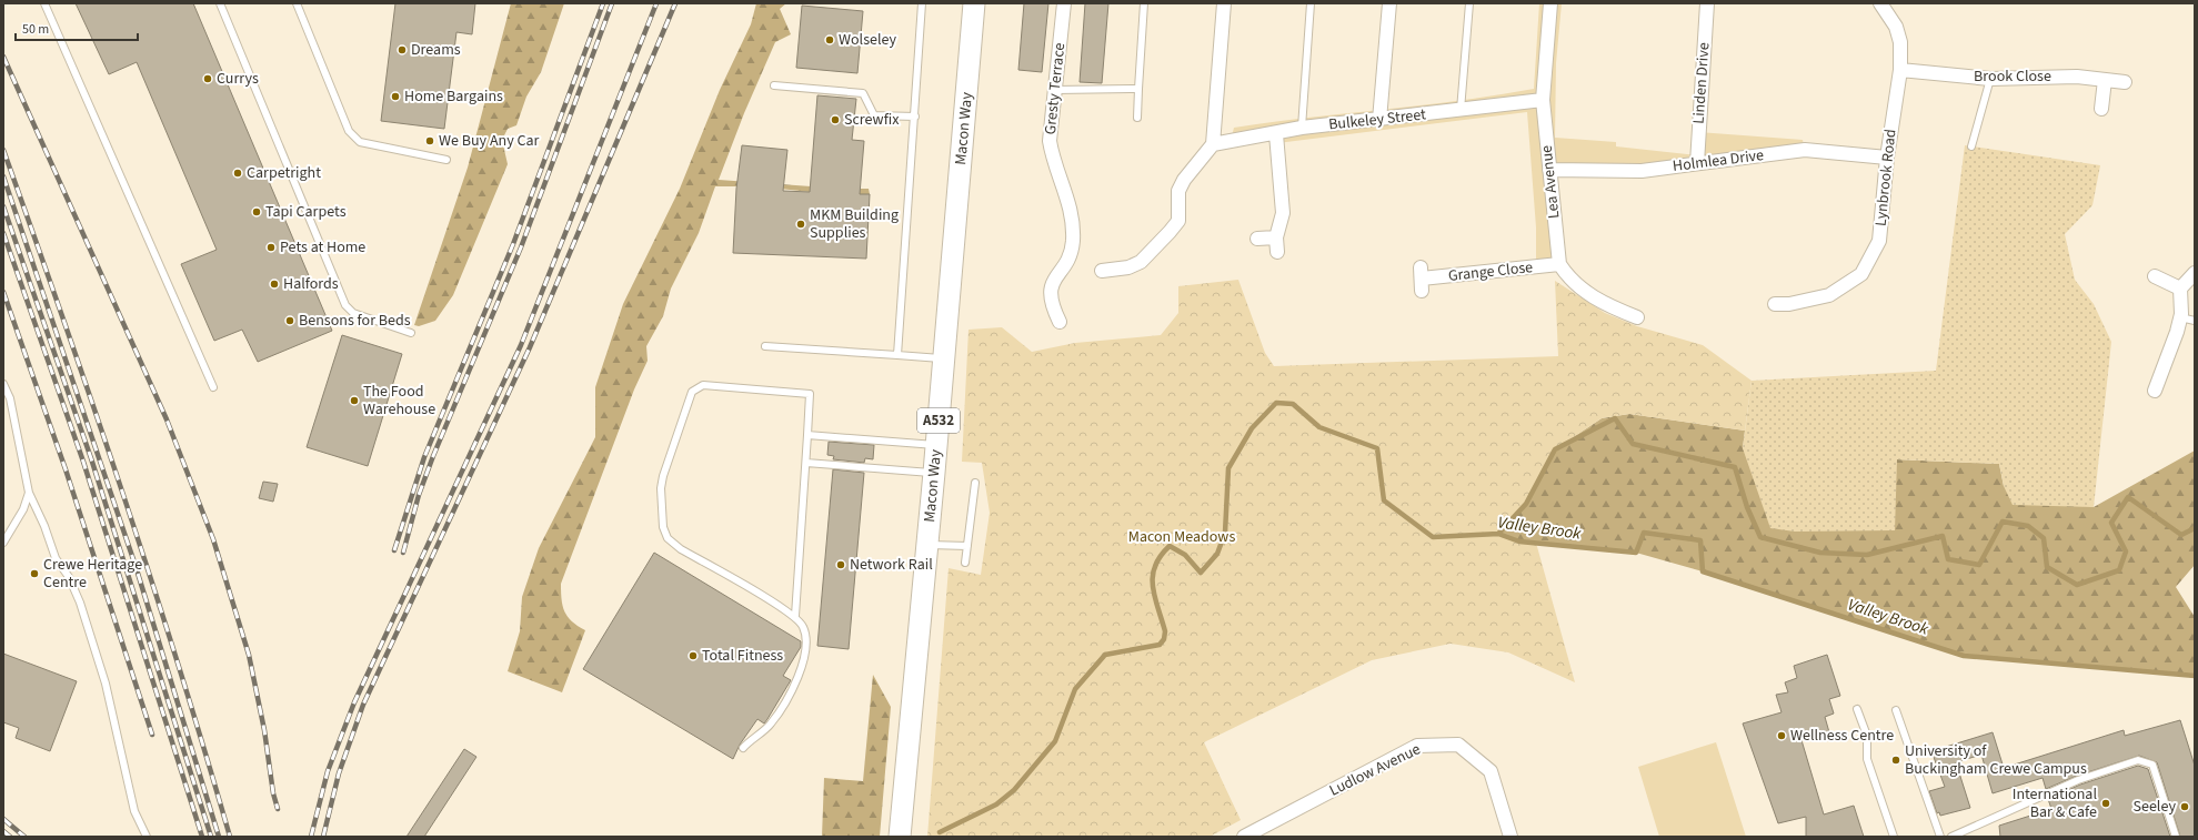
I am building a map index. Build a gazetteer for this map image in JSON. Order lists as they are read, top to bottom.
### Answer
{
  "streets": {
    "main road": ["Macon Way", "A532"],
    "street": [
      "Brook Close",
      "Linden Drive",
      "Gresty Terrace",
      "Bulkeley Street",
      "Holmlea Drive",
      "Lynbrook Road",
      "Lea Avenue",
      "Grange Close",
      "Ludlow Avenue"
    ]
  },
  "crossings": [
    ["Brook Close", "Lynbrook Road"],
    ["Linden Drive", "Holmlea Drive"],
    ["Bulkeley Street", "Lea Avenue"],
    ["Holmlea Drive", "Lynbrook Road"],
    ["Holmlea Drive", "Lea Avenue"],
    ["Lea Avenue", "Grange Close"]
  ],
  "water": ["Valley Brook"],
  "parks": ["Macon Meadows"],
  "places": [
    "Wolseley",
    "Dreams",
    "Currys",
    "Home Bargains",
    "Screwfix",
    "We Buy Any Car",
    "Carpetright",
    "Tapi Carpets",
    "MKM Building Supplies",
    "Pets at Home",
    "Halfords",
    "Bensons for Beds",
    "The Food Warehouse",
    "Network Rail",
    "Crewe Heritage Centre",
    "Total Fitness",
    "Wellness Centre",
    "University of Buckingham Crewe Campus",
    "International Bar & Cafe",
    "Seeley"
  ],
  "scale_bar": "50 m"
}
